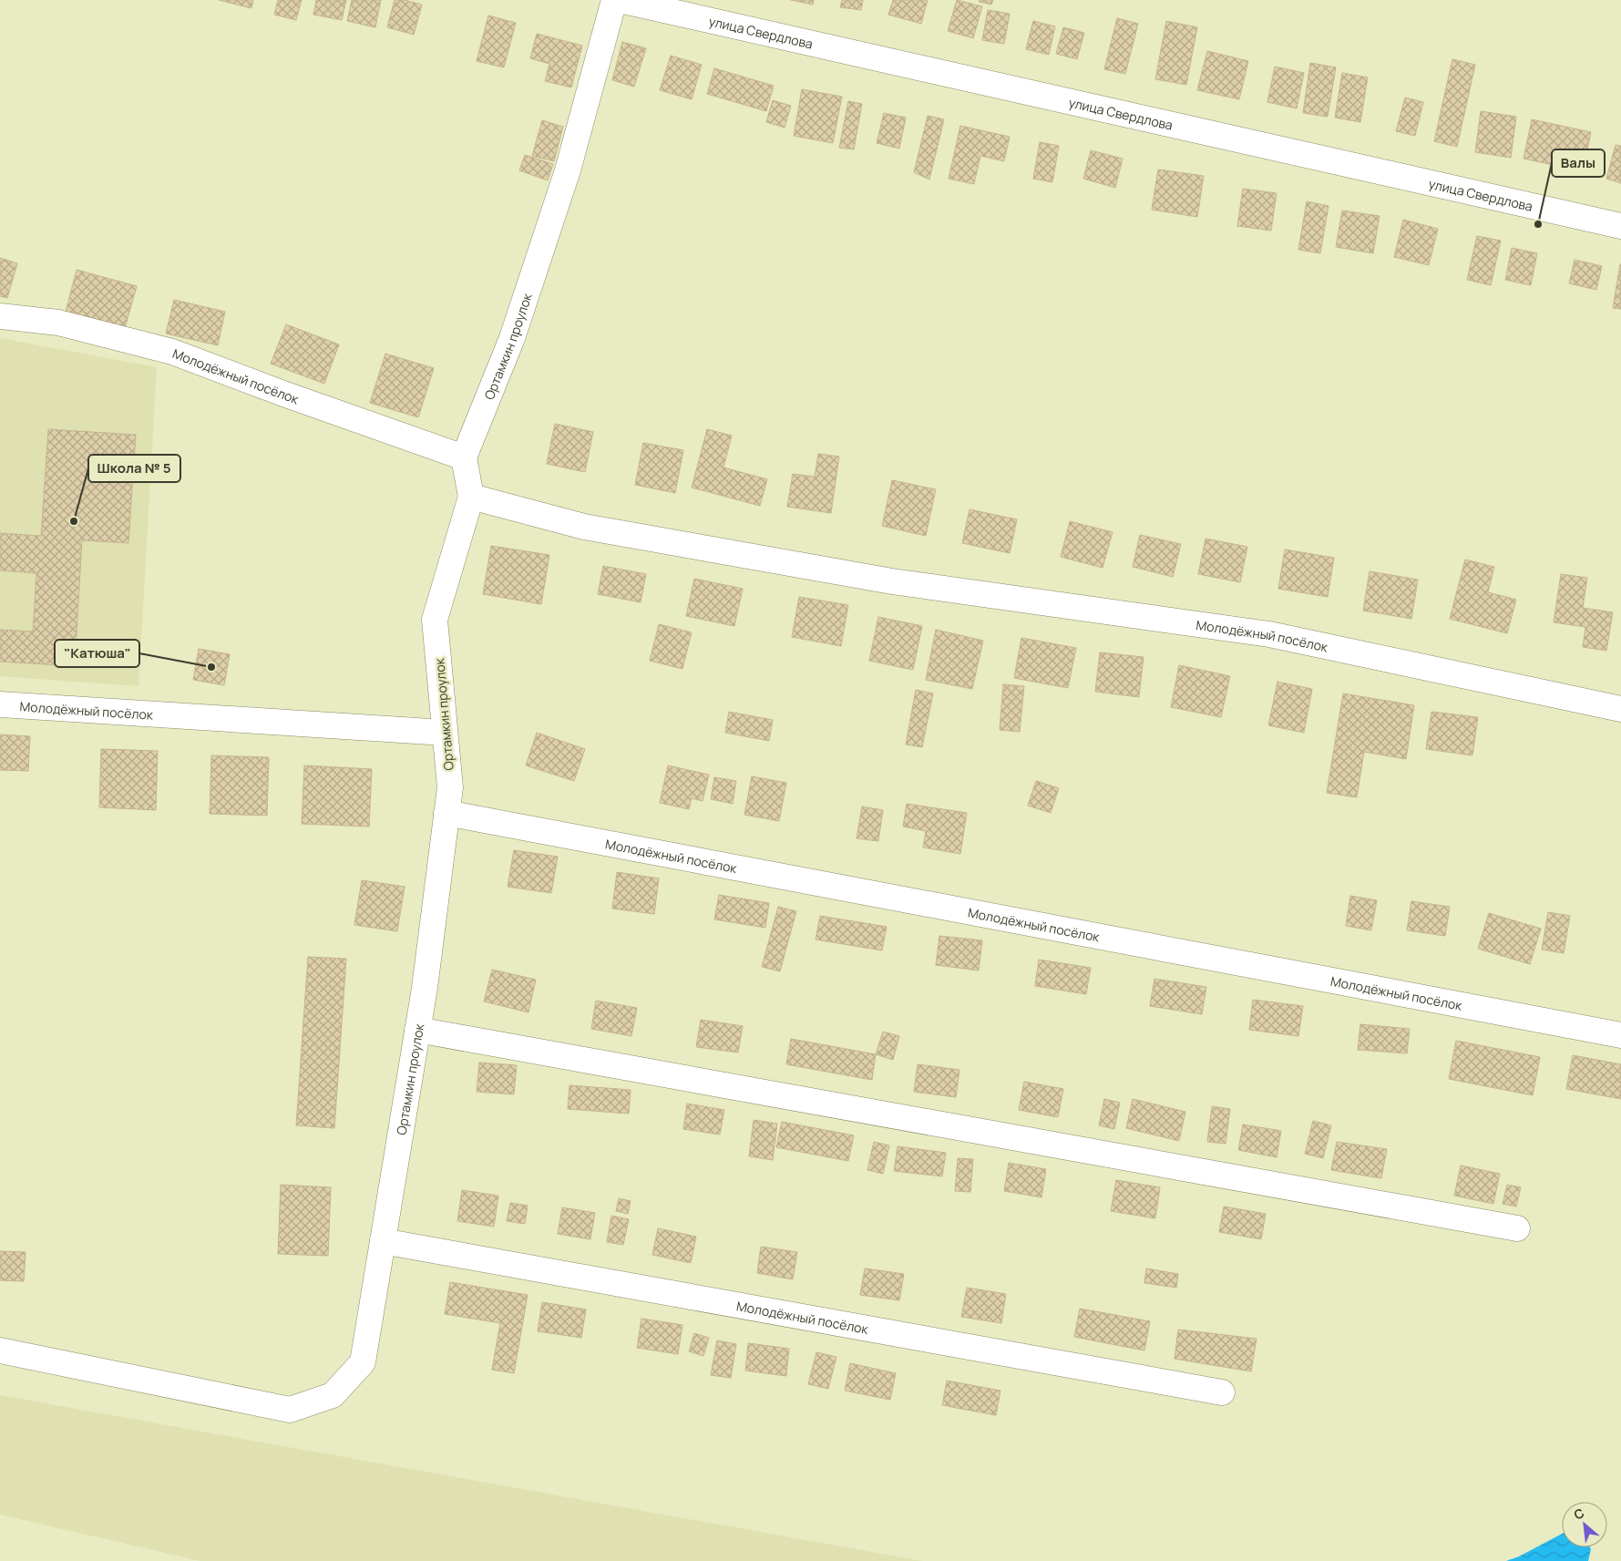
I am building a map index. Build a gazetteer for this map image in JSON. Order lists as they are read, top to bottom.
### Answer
{
  "streets": {
    "street": ["улица Свердлова", "Ортамкин проулок", "Молодёжный посёлок"]
  },
  "crossings": [
    ["Ортамкин проулок", "Молодёжный посёлок"]
  ],
  "places": ["Валы", "Школа № 5", "\"Катюша\""],
  "north": "top left"
}
